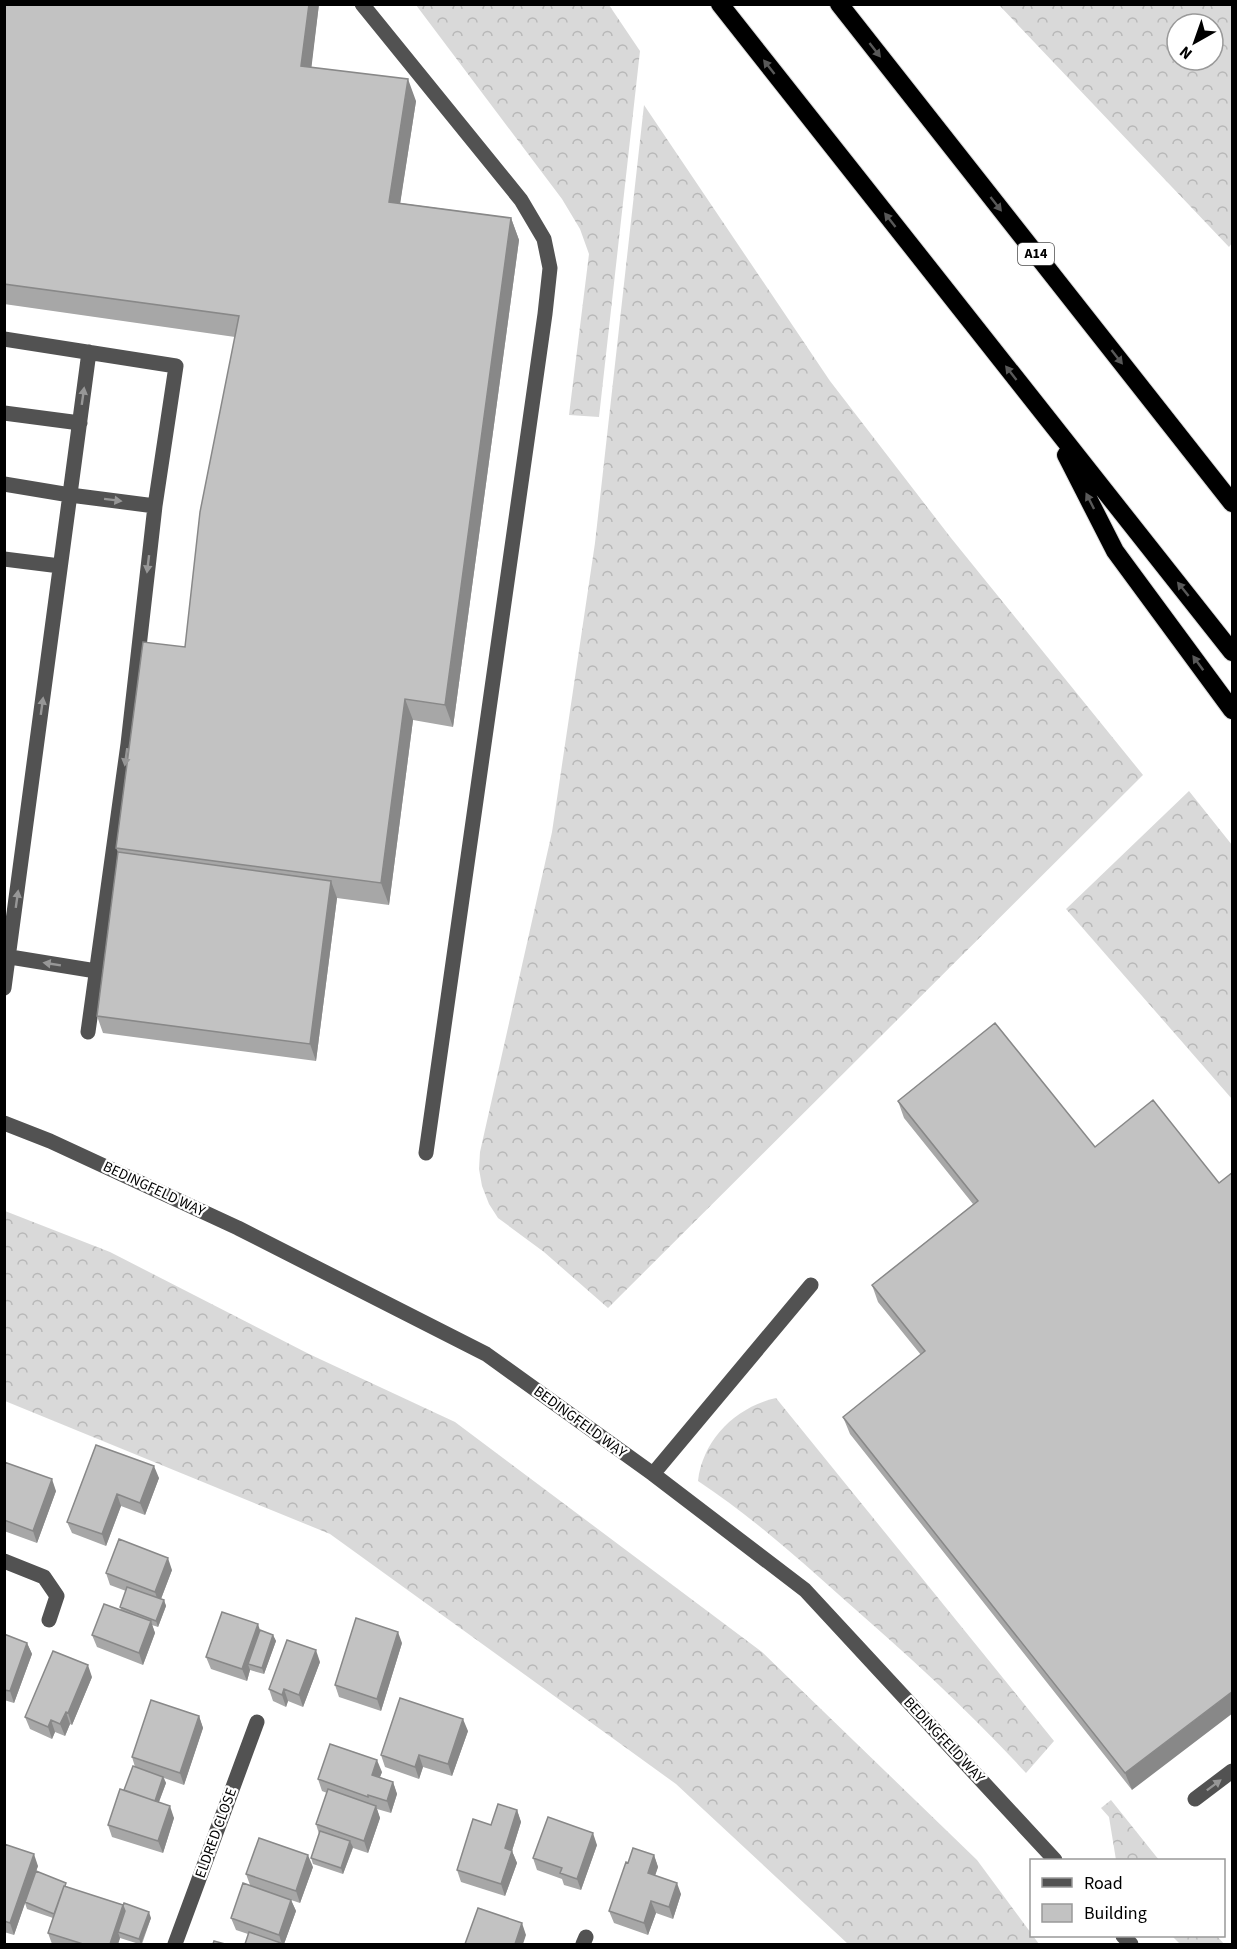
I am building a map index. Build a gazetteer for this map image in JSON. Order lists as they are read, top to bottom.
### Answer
{
  "streets": {
    "highway": ["A14"],
    "street": ["BEDINGFELD WAY", "ELDRED CLOSE"]
  },
  "legend": ["Road", "Building"],
  "north": "bottom left"
}
